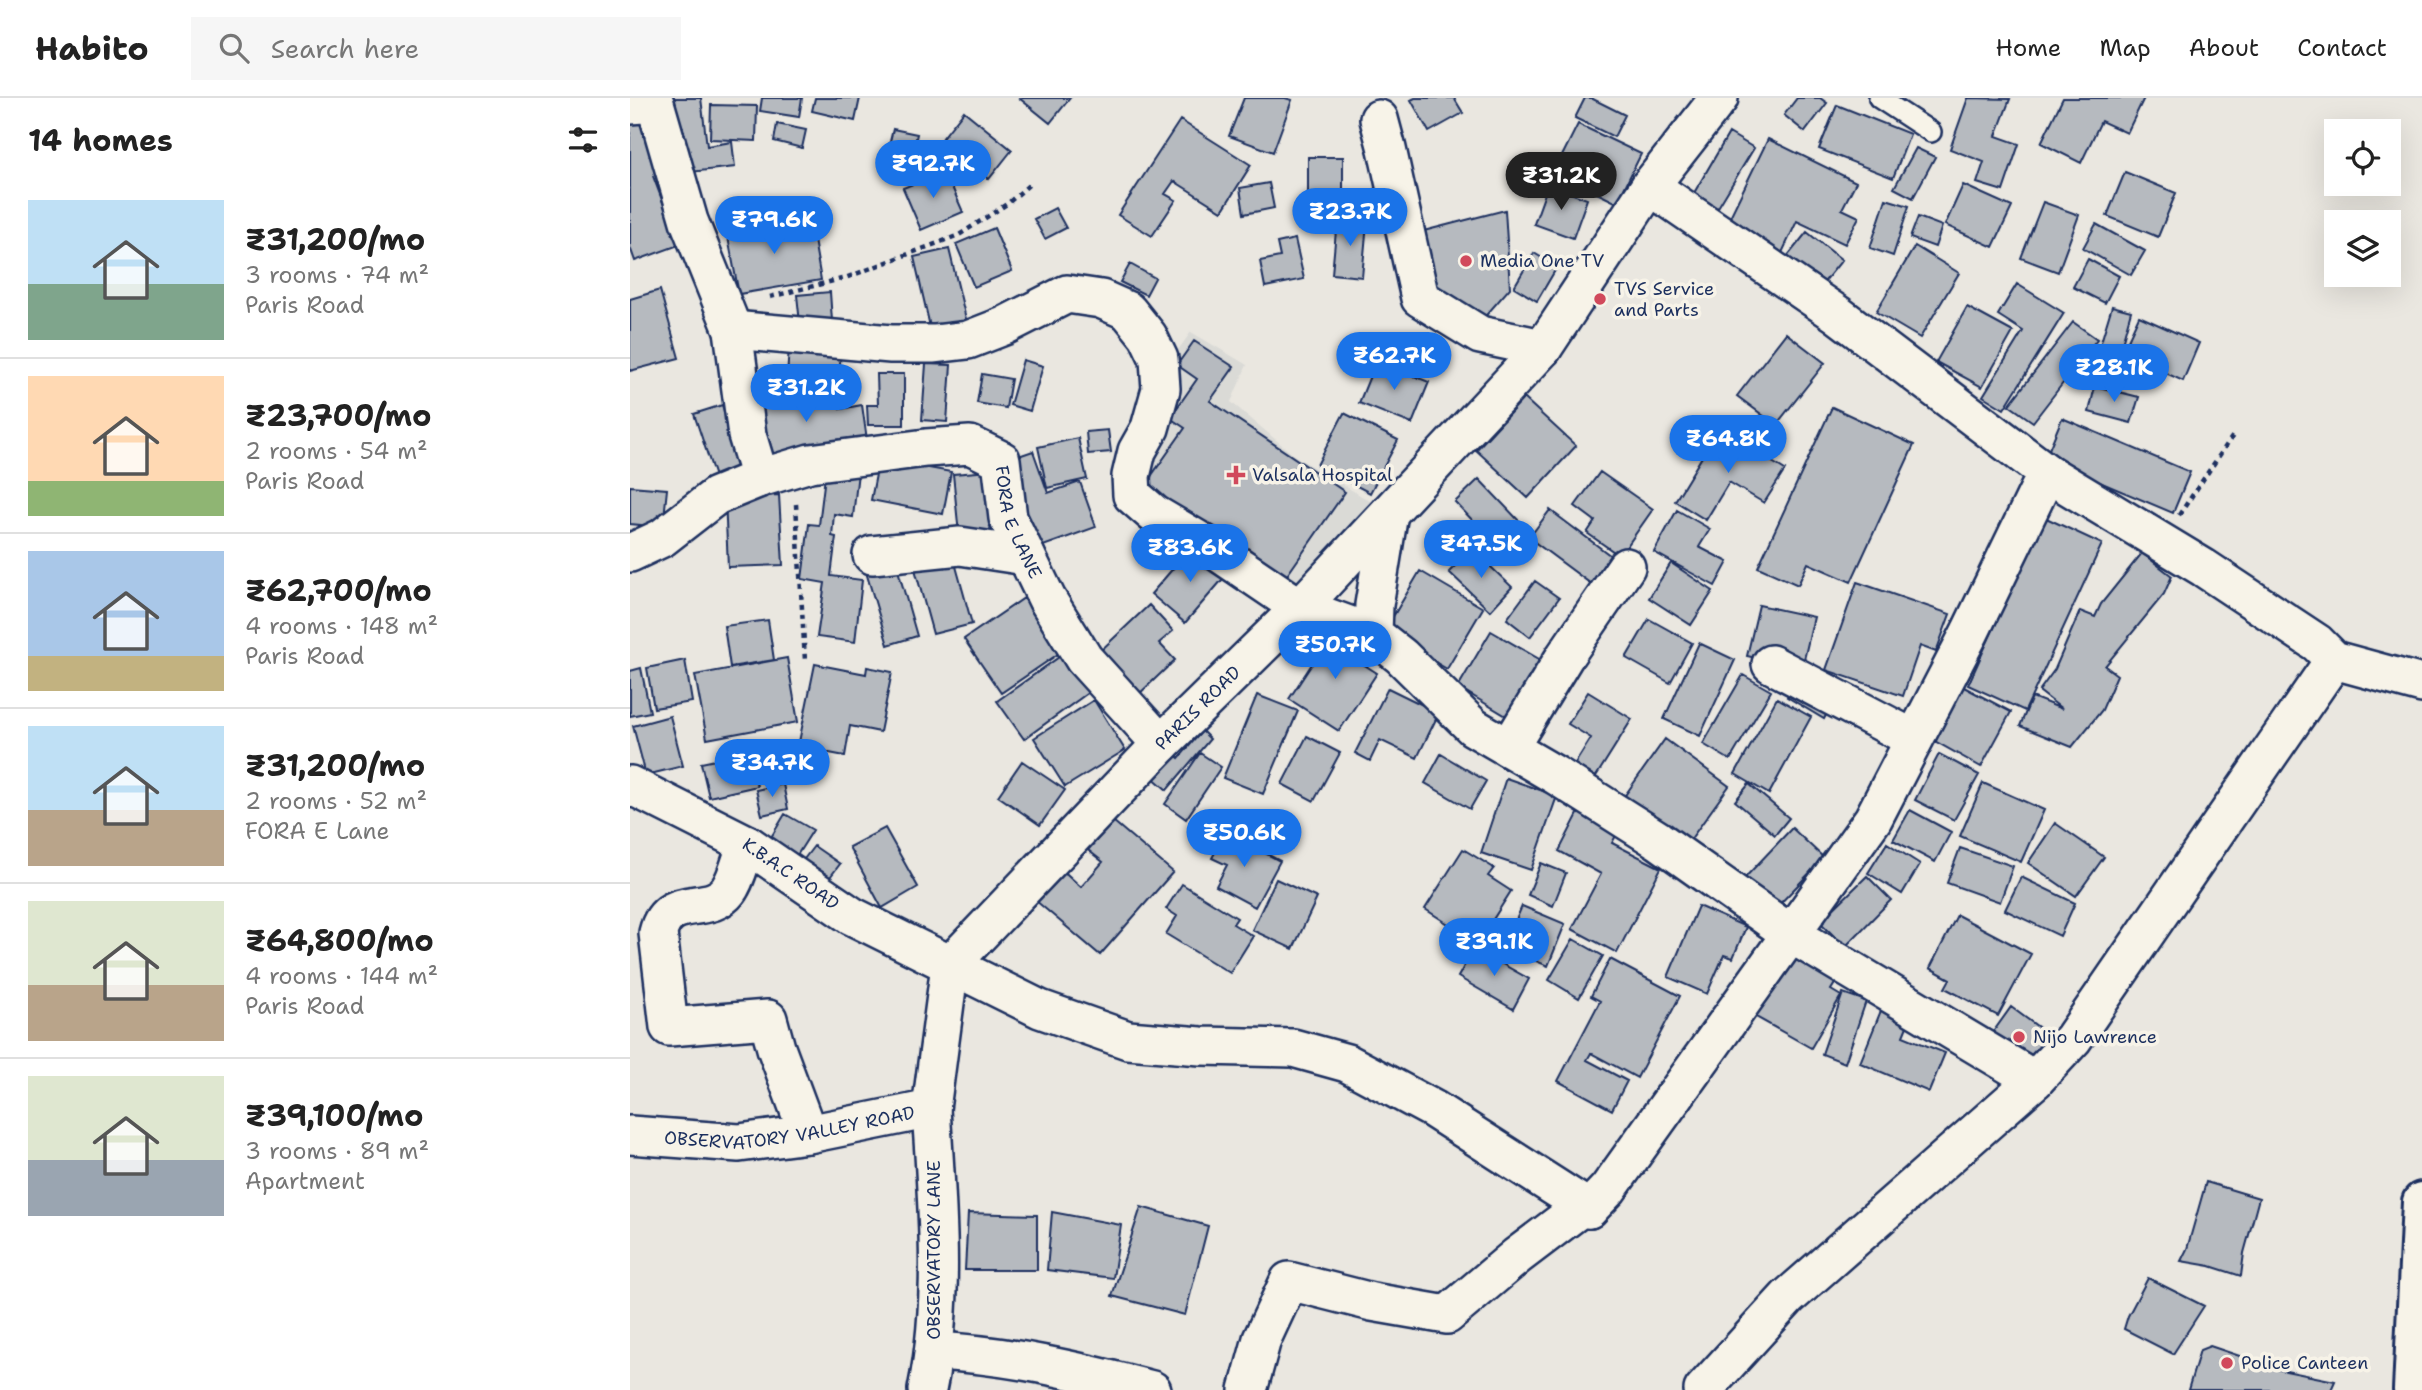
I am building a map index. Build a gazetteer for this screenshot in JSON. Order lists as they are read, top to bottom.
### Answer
{
  "streets": {
    "street": [
      "FORA E LANE",
      "PARIS ROAD",
      "K.B.A.C ROAD",
      "OBSERVATORY VALLEY ROAD",
      "OBSERVATORY LANE"
    ]
  },
  "crossings": [
    ["FORA E LANE", "PARIS ROAD"],
    ["PARIS ROAD", "K.B.A.C ROAD"],
    ["PARIS ROAD", "OBSERVATORY VALLEY ROAD"],
    ["K.B.A.C ROAD", "OBSERVATORY VALLEY ROAD"],
    ["OBSERVATORY VALLEY ROAD", "OBSERVATORY LANE"]
  ],
  "places": {
    "other": [
      "Media One TV",
      "TVS Service and Parts",
      "Nijo Lawrence",
      "Police Canteen"
    ],
    "health": ["Valsala Hospital"]
  },
  "page": {
    "header": "Habito",
    "search": "Search here",
    "nav": [
      "Home",
      "Map",
      "About",
      "Contact"
    ],
    "heading": "14 homes",
    "price": [
      "₹92.7K",
      "₹31.2K",
      "₹23.7K",
      "₹79.6K",
      "₹62.7K",
      "₹28.1K",
      "₹31.2K",
      "₹64.8K",
      "₹47.5K",
      "₹83.6K",
      "₹50.7K",
      "₹34.7K",
      "₹50.6K",
      "₹39.1K"
    ],
    "list": [
      {
        "name": "₹31,200/mo",
        "note": "3 rooms · 74 m² · Paris Road"
      },
      {
        "name": "₹23,700/mo",
        "note": "2 rooms · 54 m² · Paris Road"
      },
      {
        "name": "₹62,700/mo",
        "note": "4 rooms · 148 m² · Paris Road"
      },
      {
        "name": "₹31,200/mo",
        "note": "2 rooms · 52 m² · FORA E Lane"
      },
      {
        "name": "₹64,800/mo",
        "note": "4 rooms · 144 m² · Paris Road"
      },
      {
        "name": "₹39,100/mo",
        "note": "3 rooms · 89 m² · Apartment"
      }
    ]
  }
}
